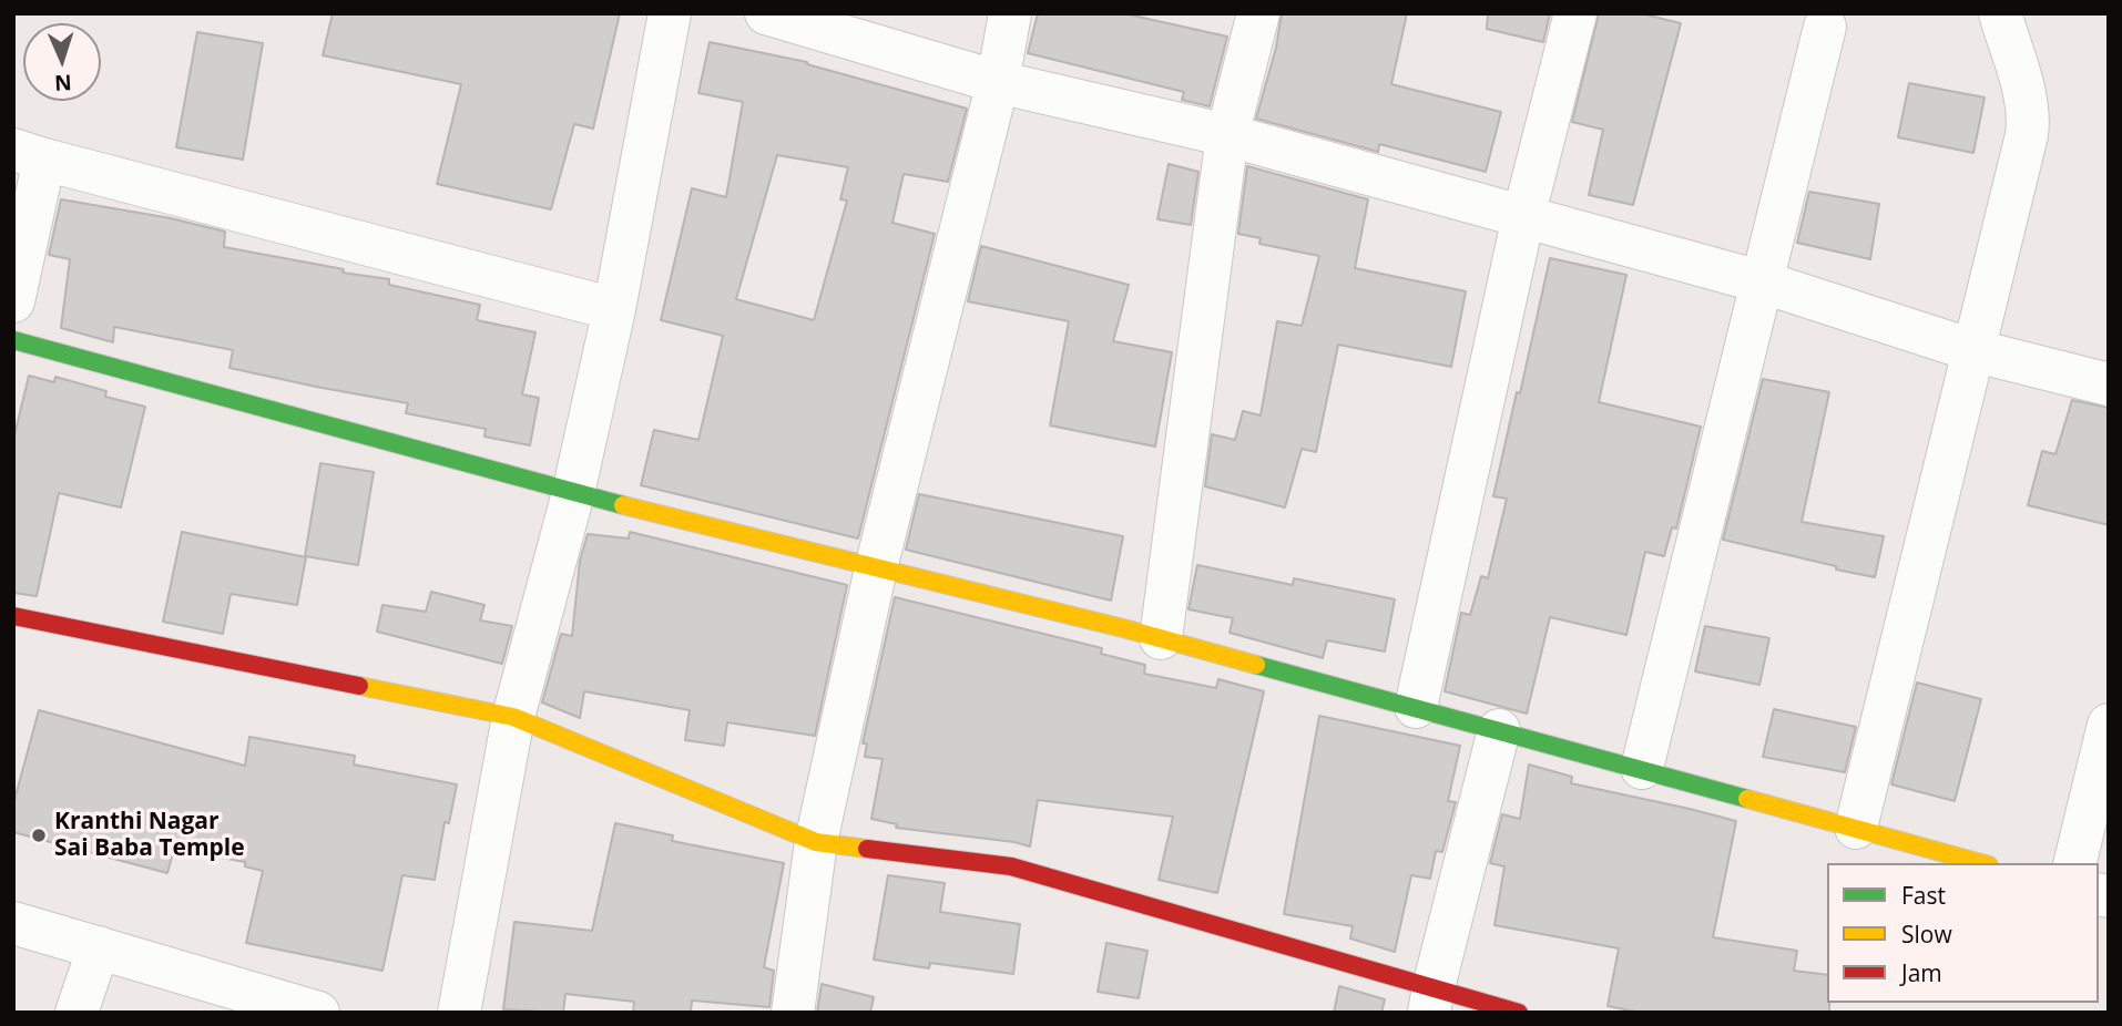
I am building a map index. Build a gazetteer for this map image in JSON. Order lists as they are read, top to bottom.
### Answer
{
  "places": ["Kranthi Nagar Sai Baba Temple"],
  "legend": ["Fast", "Slow", "Jam"],
  "north": "bottom"
}
